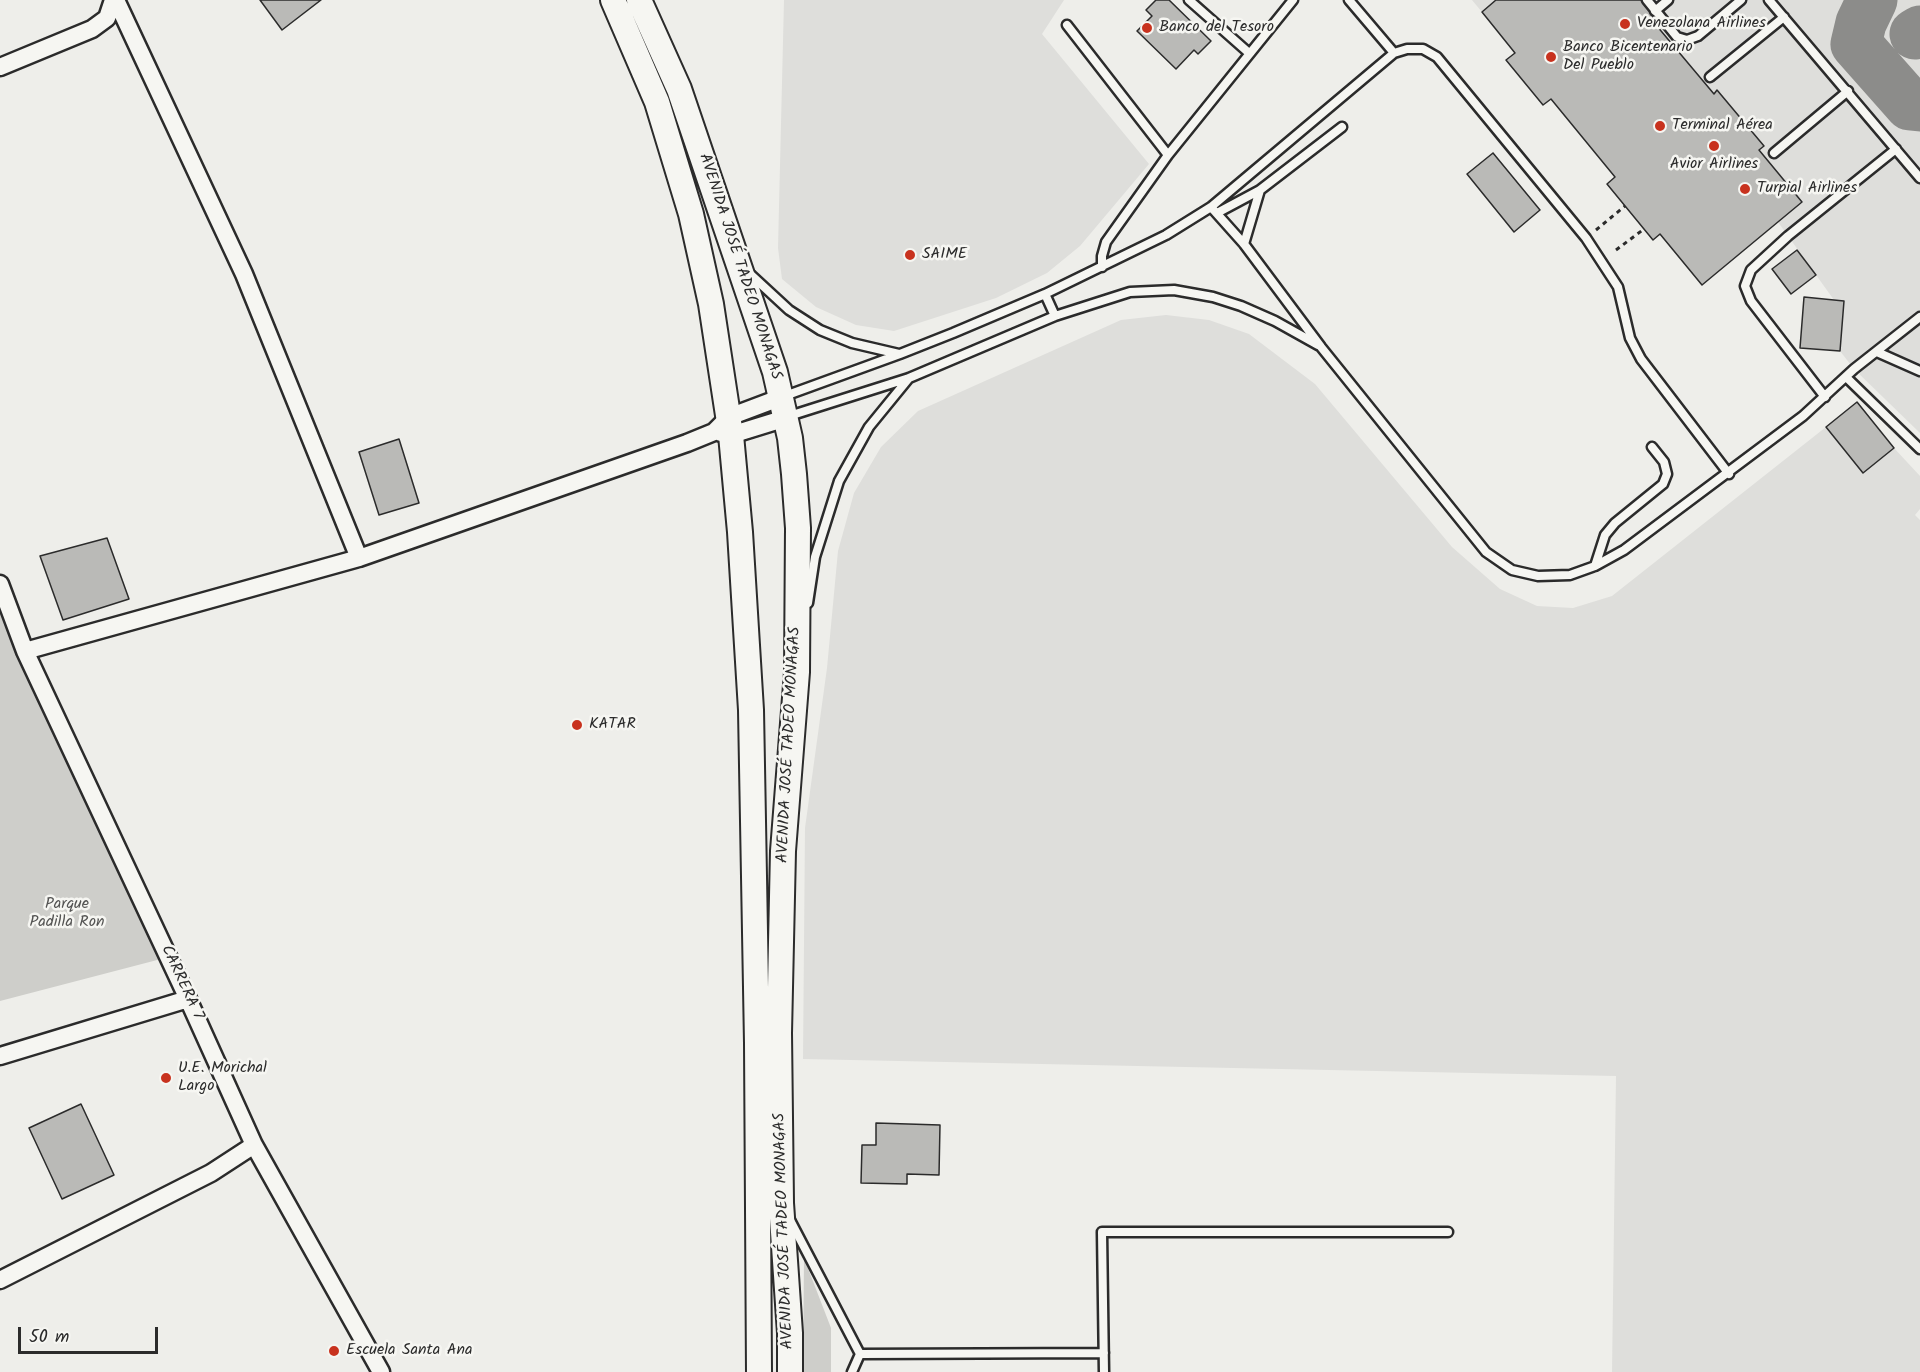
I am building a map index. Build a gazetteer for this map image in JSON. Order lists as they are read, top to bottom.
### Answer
{
  "streets": {
    "main road": ["AVENIDA JOSÉ TADEO MONAGAS"],
    "street": ["CARRERA 7"]
  },
  "parks": ["Parque Padilla Ron"],
  "places": [
    "Venezolana Airlines",
    "Banco del Tesoro",
    "Banco Bicentenario Del Pueblo",
    "Terminal Aérea",
    "Avior Airlines",
    "Turpial Airlines",
    "SAIME",
    "KATAR",
    "U.E. Morichal Largo",
    "Escuela Santa Ana"
  ],
  "scale_bar": "50 m"
}
